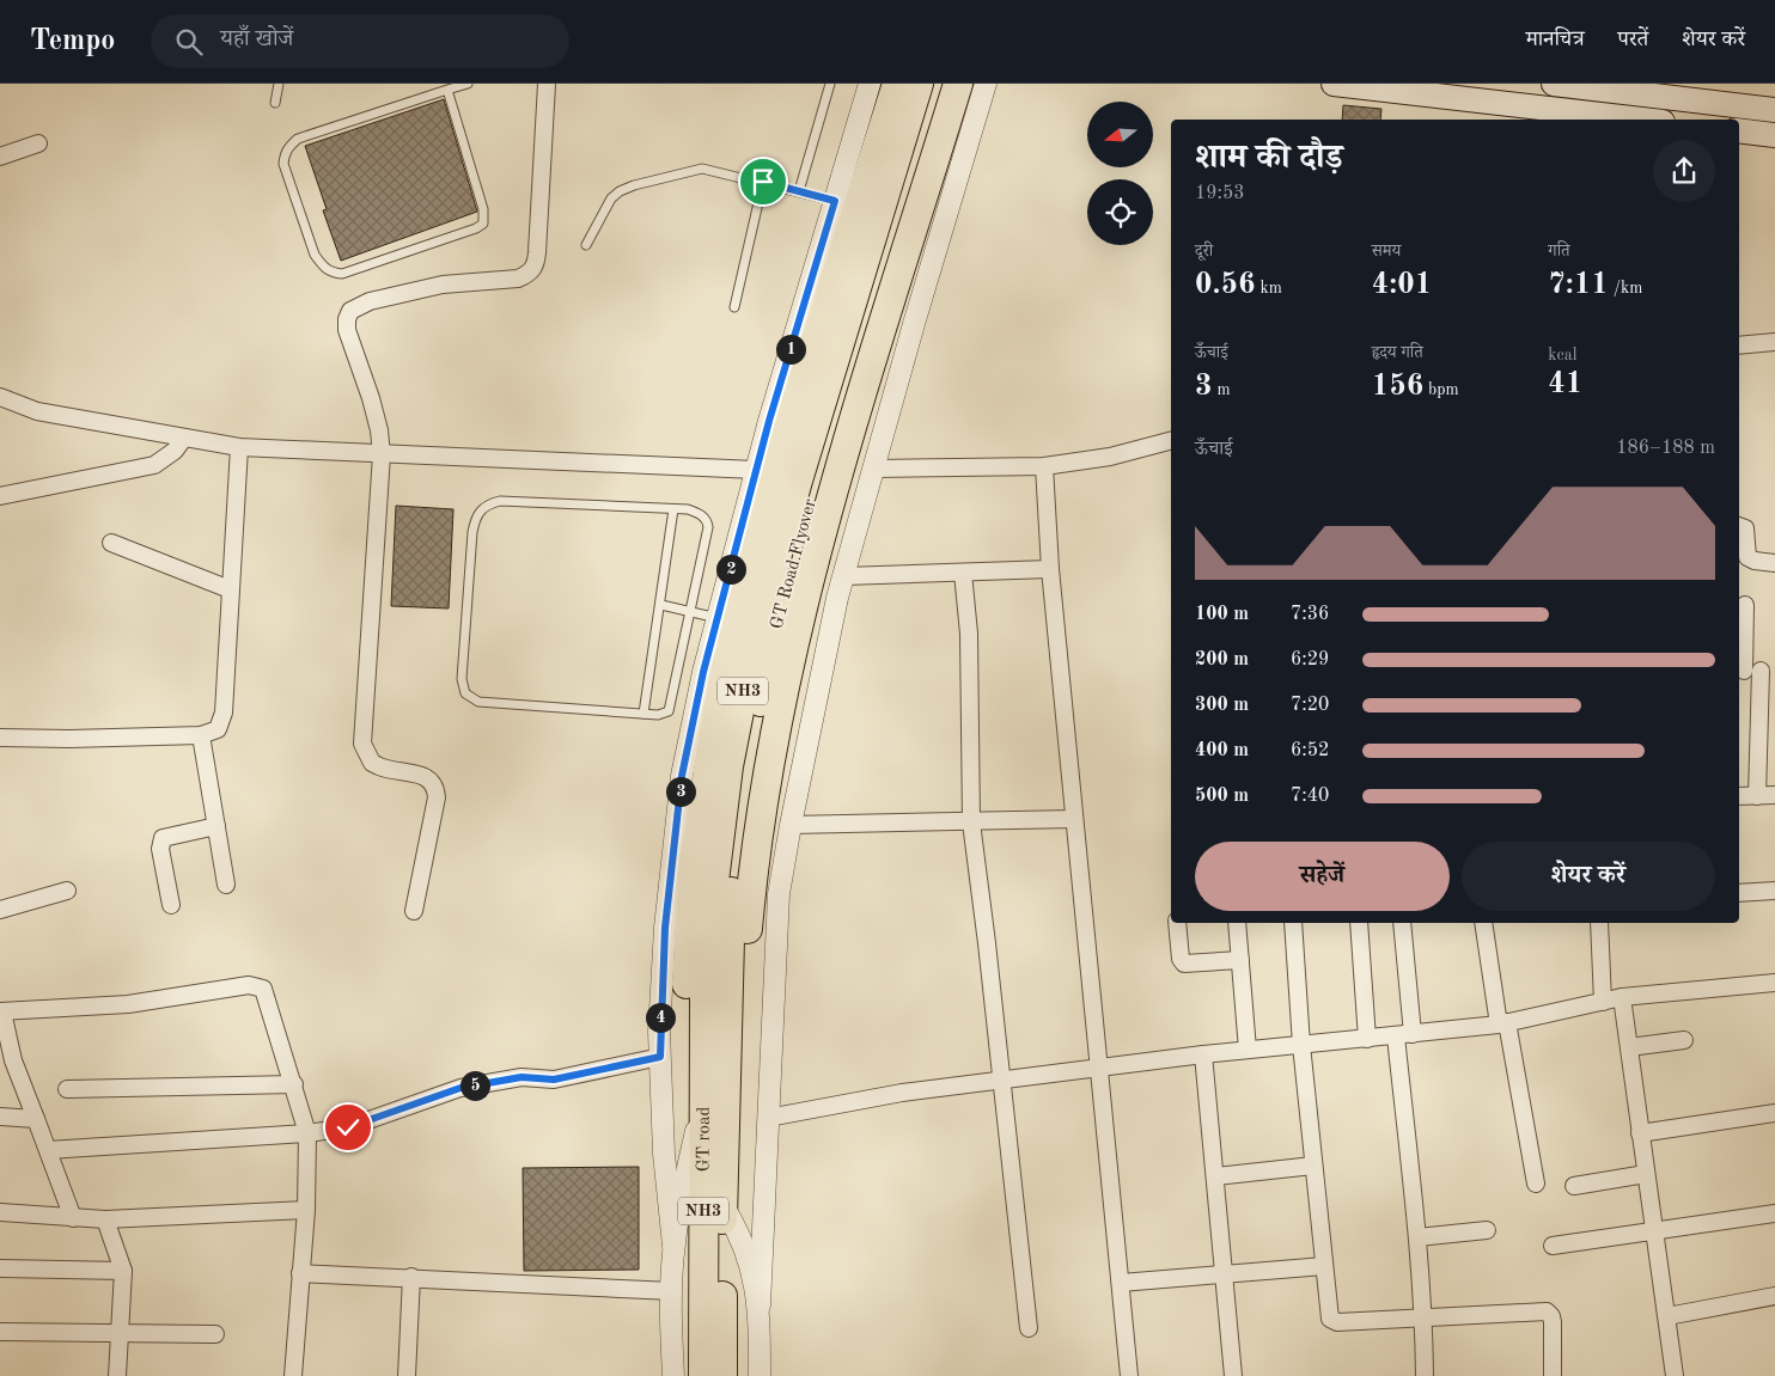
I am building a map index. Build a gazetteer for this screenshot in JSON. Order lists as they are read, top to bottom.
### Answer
{
  "streets": {
    "highway": ["GT Road Flyover", "NH3", "GT road"]
  },
  "crossings": [
    ["GT Road Flyover", "GT road"]
  ],
  "north": "left",
  "page": {
    "header": "Tempo",
    "search": "यहाँ खोजें",
    "nav": ["मानचित्र", "परतें", "शेयर करें"],
    "heading": ["शाम की दौड़", "19:53"],
    "stats": [
      ["दूरी", "0.56 km"],
      ["समय", "4:01"],
      ["गति", "7:11 /km"],
      ["ऊँचाई", "3 m"],
      ["हृदय गति", "156 bpm"],
      ["kcal", "41"]
    ],
    "pins": [
      "1",
      "2",
      "3",
      "4",
      "5"
    ],
    "chart": ["ऊँचाई", "186–188 m"],
    "list": [
      {
        "name": "100 m",
        "note": "7:36"
      },
      {
        "name": "200 m",
        "note": "6:29"
      },
      {
        "name": "300 m",
        "note": "7:20"
      },
      {
        "name": "400 m",
        "note": "6:52"
      },
      {
        "name": "500 m",
        "note": "7:40"
      }
    ],
    "buttons": ["सहेजें", "शेयर करें"]
  }
}
